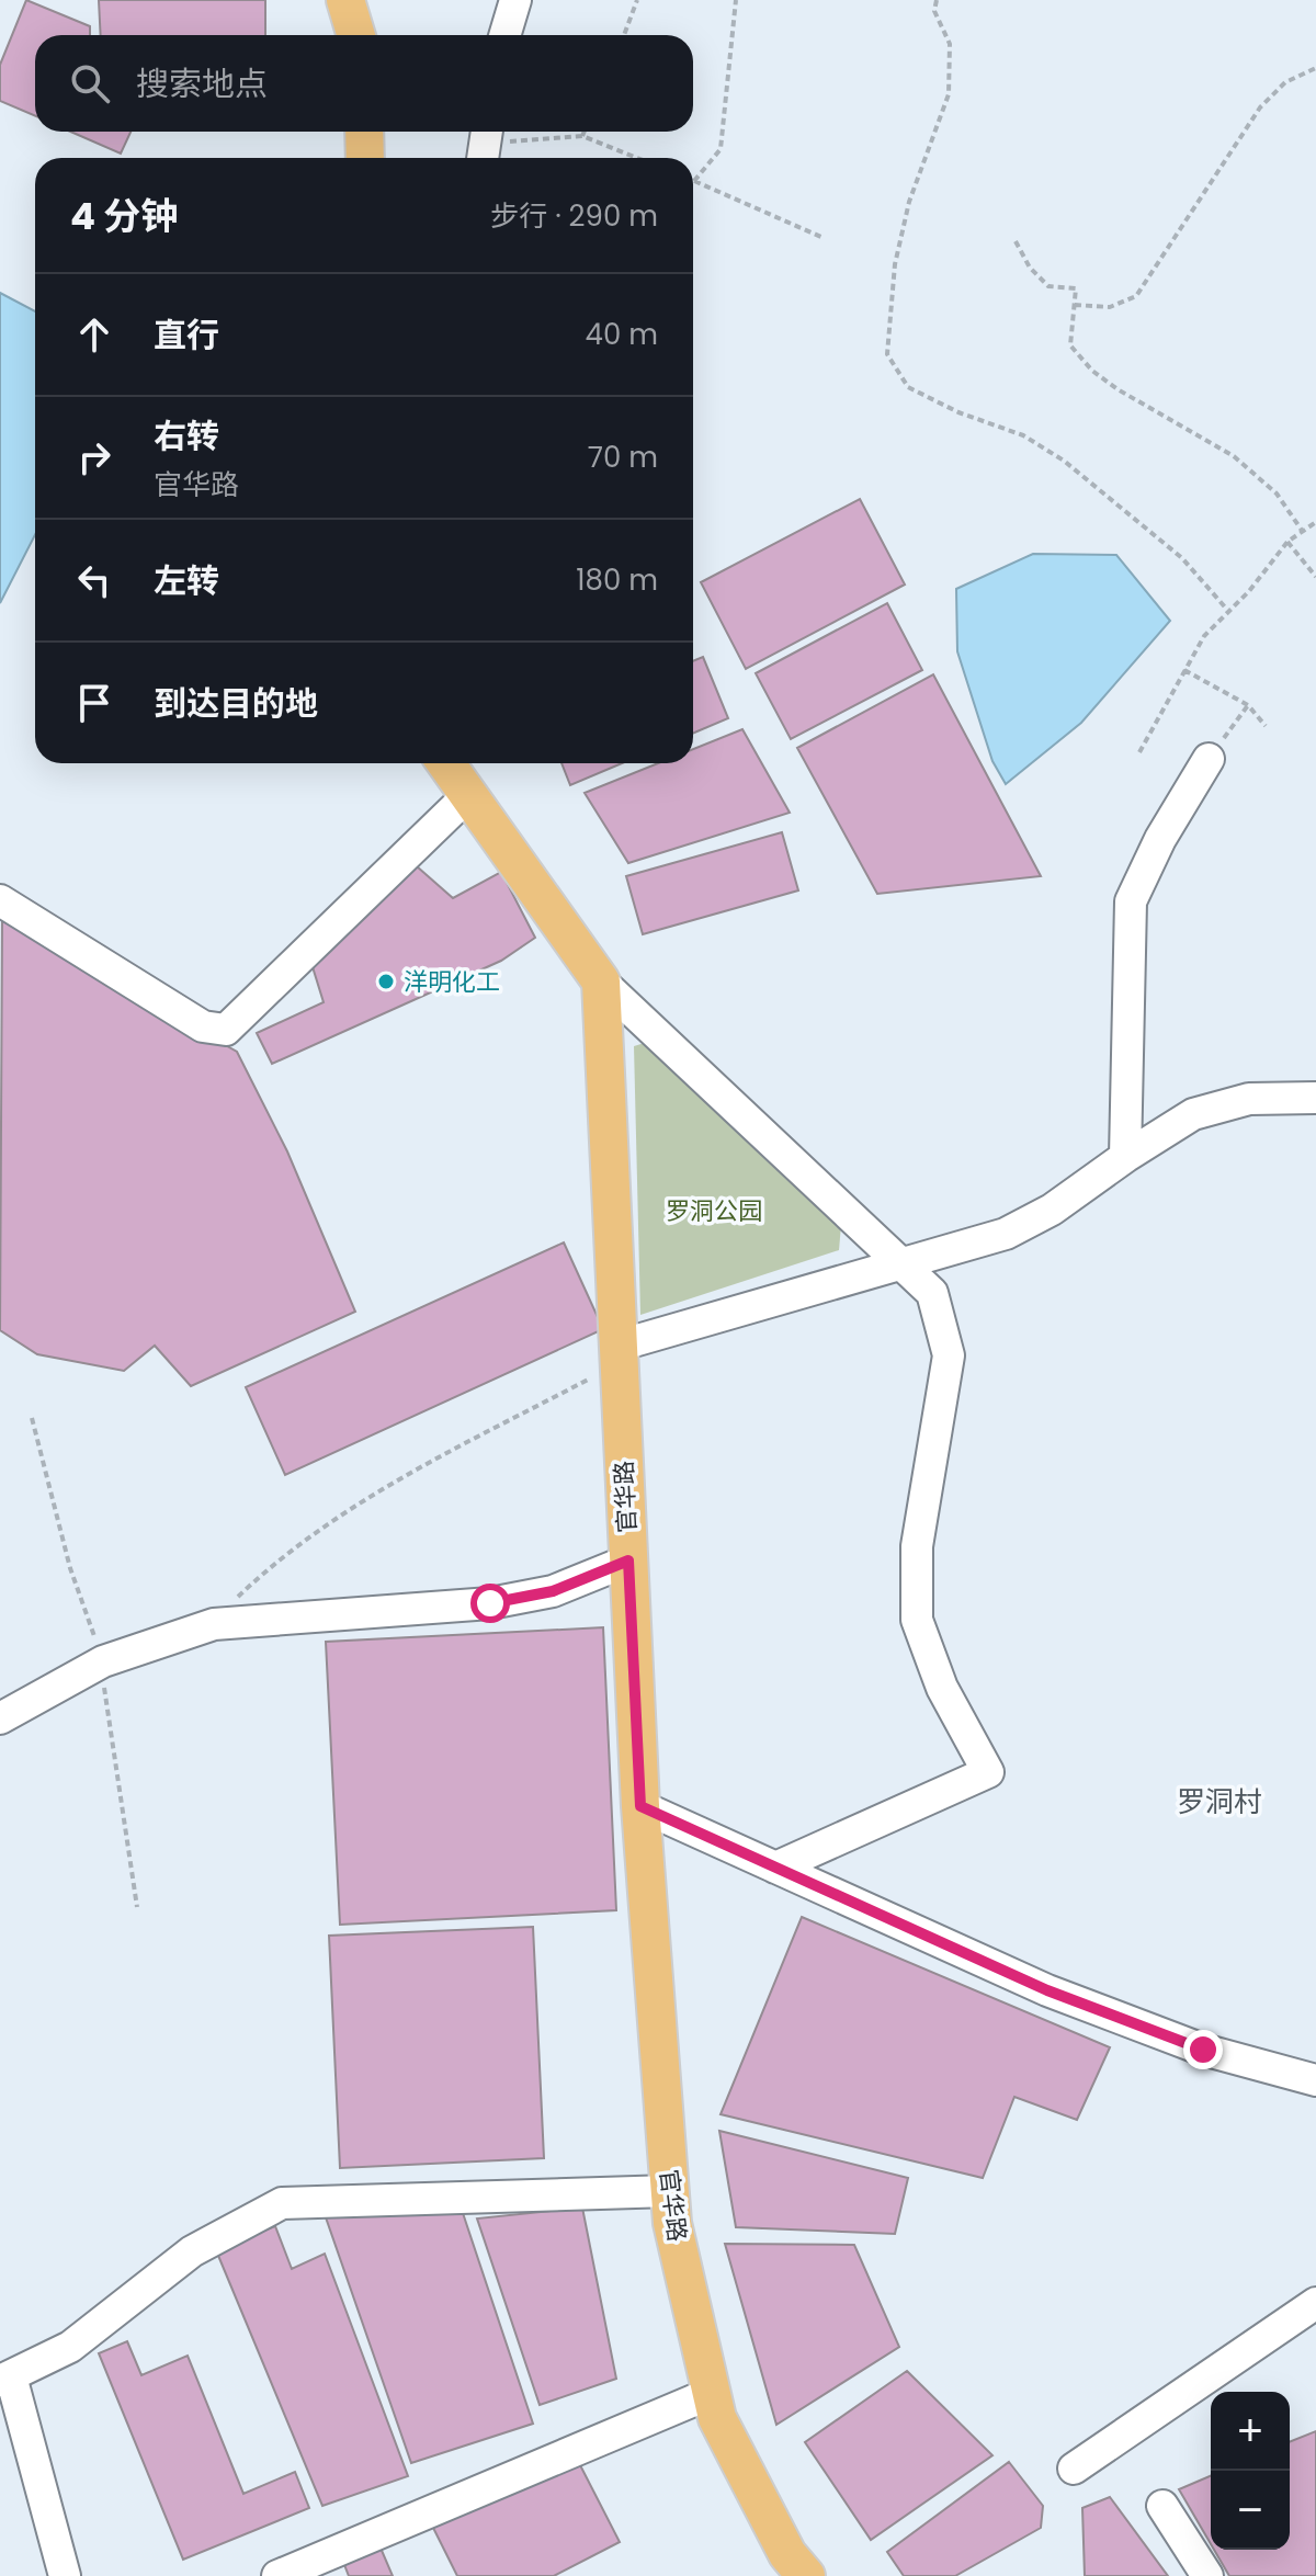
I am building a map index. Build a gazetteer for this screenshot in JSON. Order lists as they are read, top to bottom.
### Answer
{
  "streets": {
    "main road": ["官华路"]
  },
  "districts": ["罗洞村"],
  "parks": ["罗洞公园"],
  "places": ["洋明化工"],
  "page": {
    "search": "搜索地点",
    "heading": ["4 分钟", "步行 · 290 m"],
    "list": [
      ["直行", "40 m"],
      ["右转", "官华路", "70 m"],
      ["左转", "180 m"],
      "到达目的地"
    ],
    "map_buttons": ["+", "−"]
  }
}
